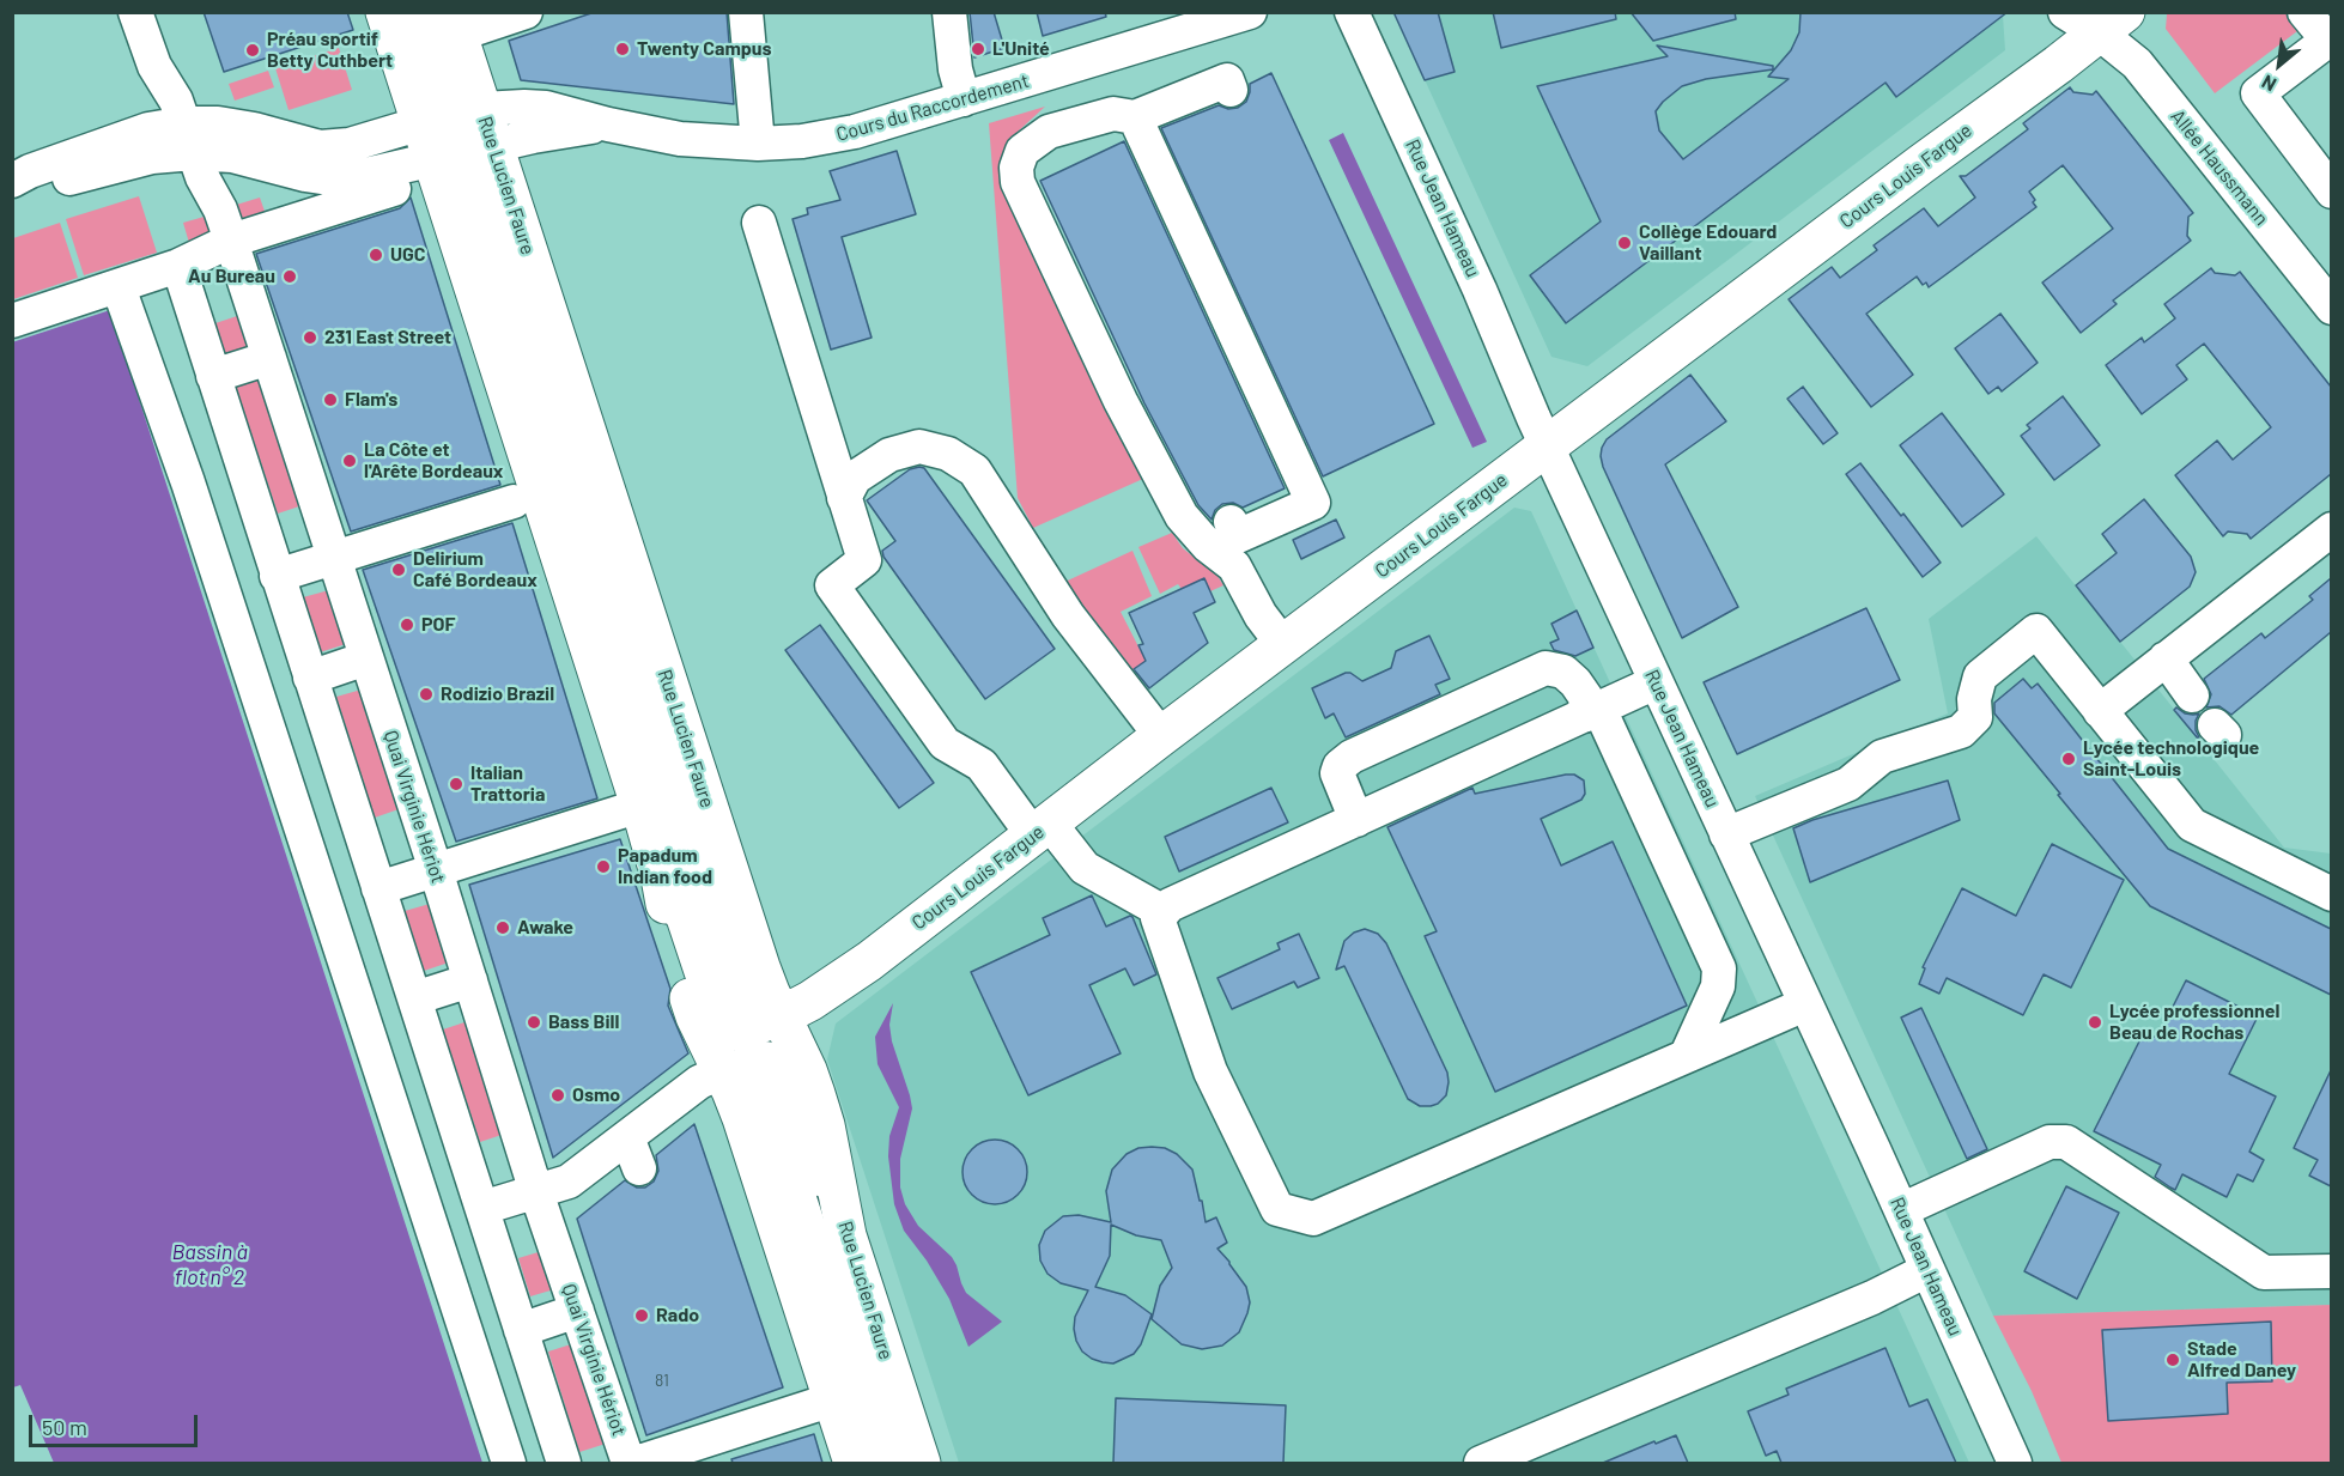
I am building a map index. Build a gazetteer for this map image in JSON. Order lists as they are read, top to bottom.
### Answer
{
  "streets": {
    "main road": ["Cours Louis Fargue", "Rue Lucien Faure"],
    "street": [
      "Cours du Raccordement",
      "Allée Haussmann",
      "Rue Jean Hameau",
      "Quai Virginie Hériot"
    ]
  },
  "crossings": [
    ["Cours du Raccordement", "Rue Lucien Faure"],
    ["Cours du Raccordement", "Quai Virginie Hériot"],
    ["Allée Haussmann", "Cours Louis Fargue"],
    ["Cours Louis Fargue", "Rue Lucien Faure"],
    ["Cours Louis Fargue", "Rue Jean Hameau"]
  ],
  "water": ["Bassin à flot n° 2"],
  "places": [
    "Twenty Campus",
    "L'Unité",
    "Préau sportif Betty Cuthbert",
    "Collège Edouard Vaillant",
    "UGC",
    "Au Bureau",
    "231 East Street",
    "Flam's",
    "La Côte et l'Arête Bordeaux",
    "Delirium Café Bordeaux",
    "POF",
    "Rodizio Brazil",
    "Lycée technologique Saint-Louis",
    "Italian Trattoria",
    "Papadum Indian food",
    "Awake",
    "Bass Bill",
    "Lycée professionnel Beau de Rochas",
    "Osmo",
    "Rado",
    "Stade Alfred Daney"
  ],
  "house_numbers": ["81"],
  "scale_bar": "50 m",
  "north": "bottom left"
}
